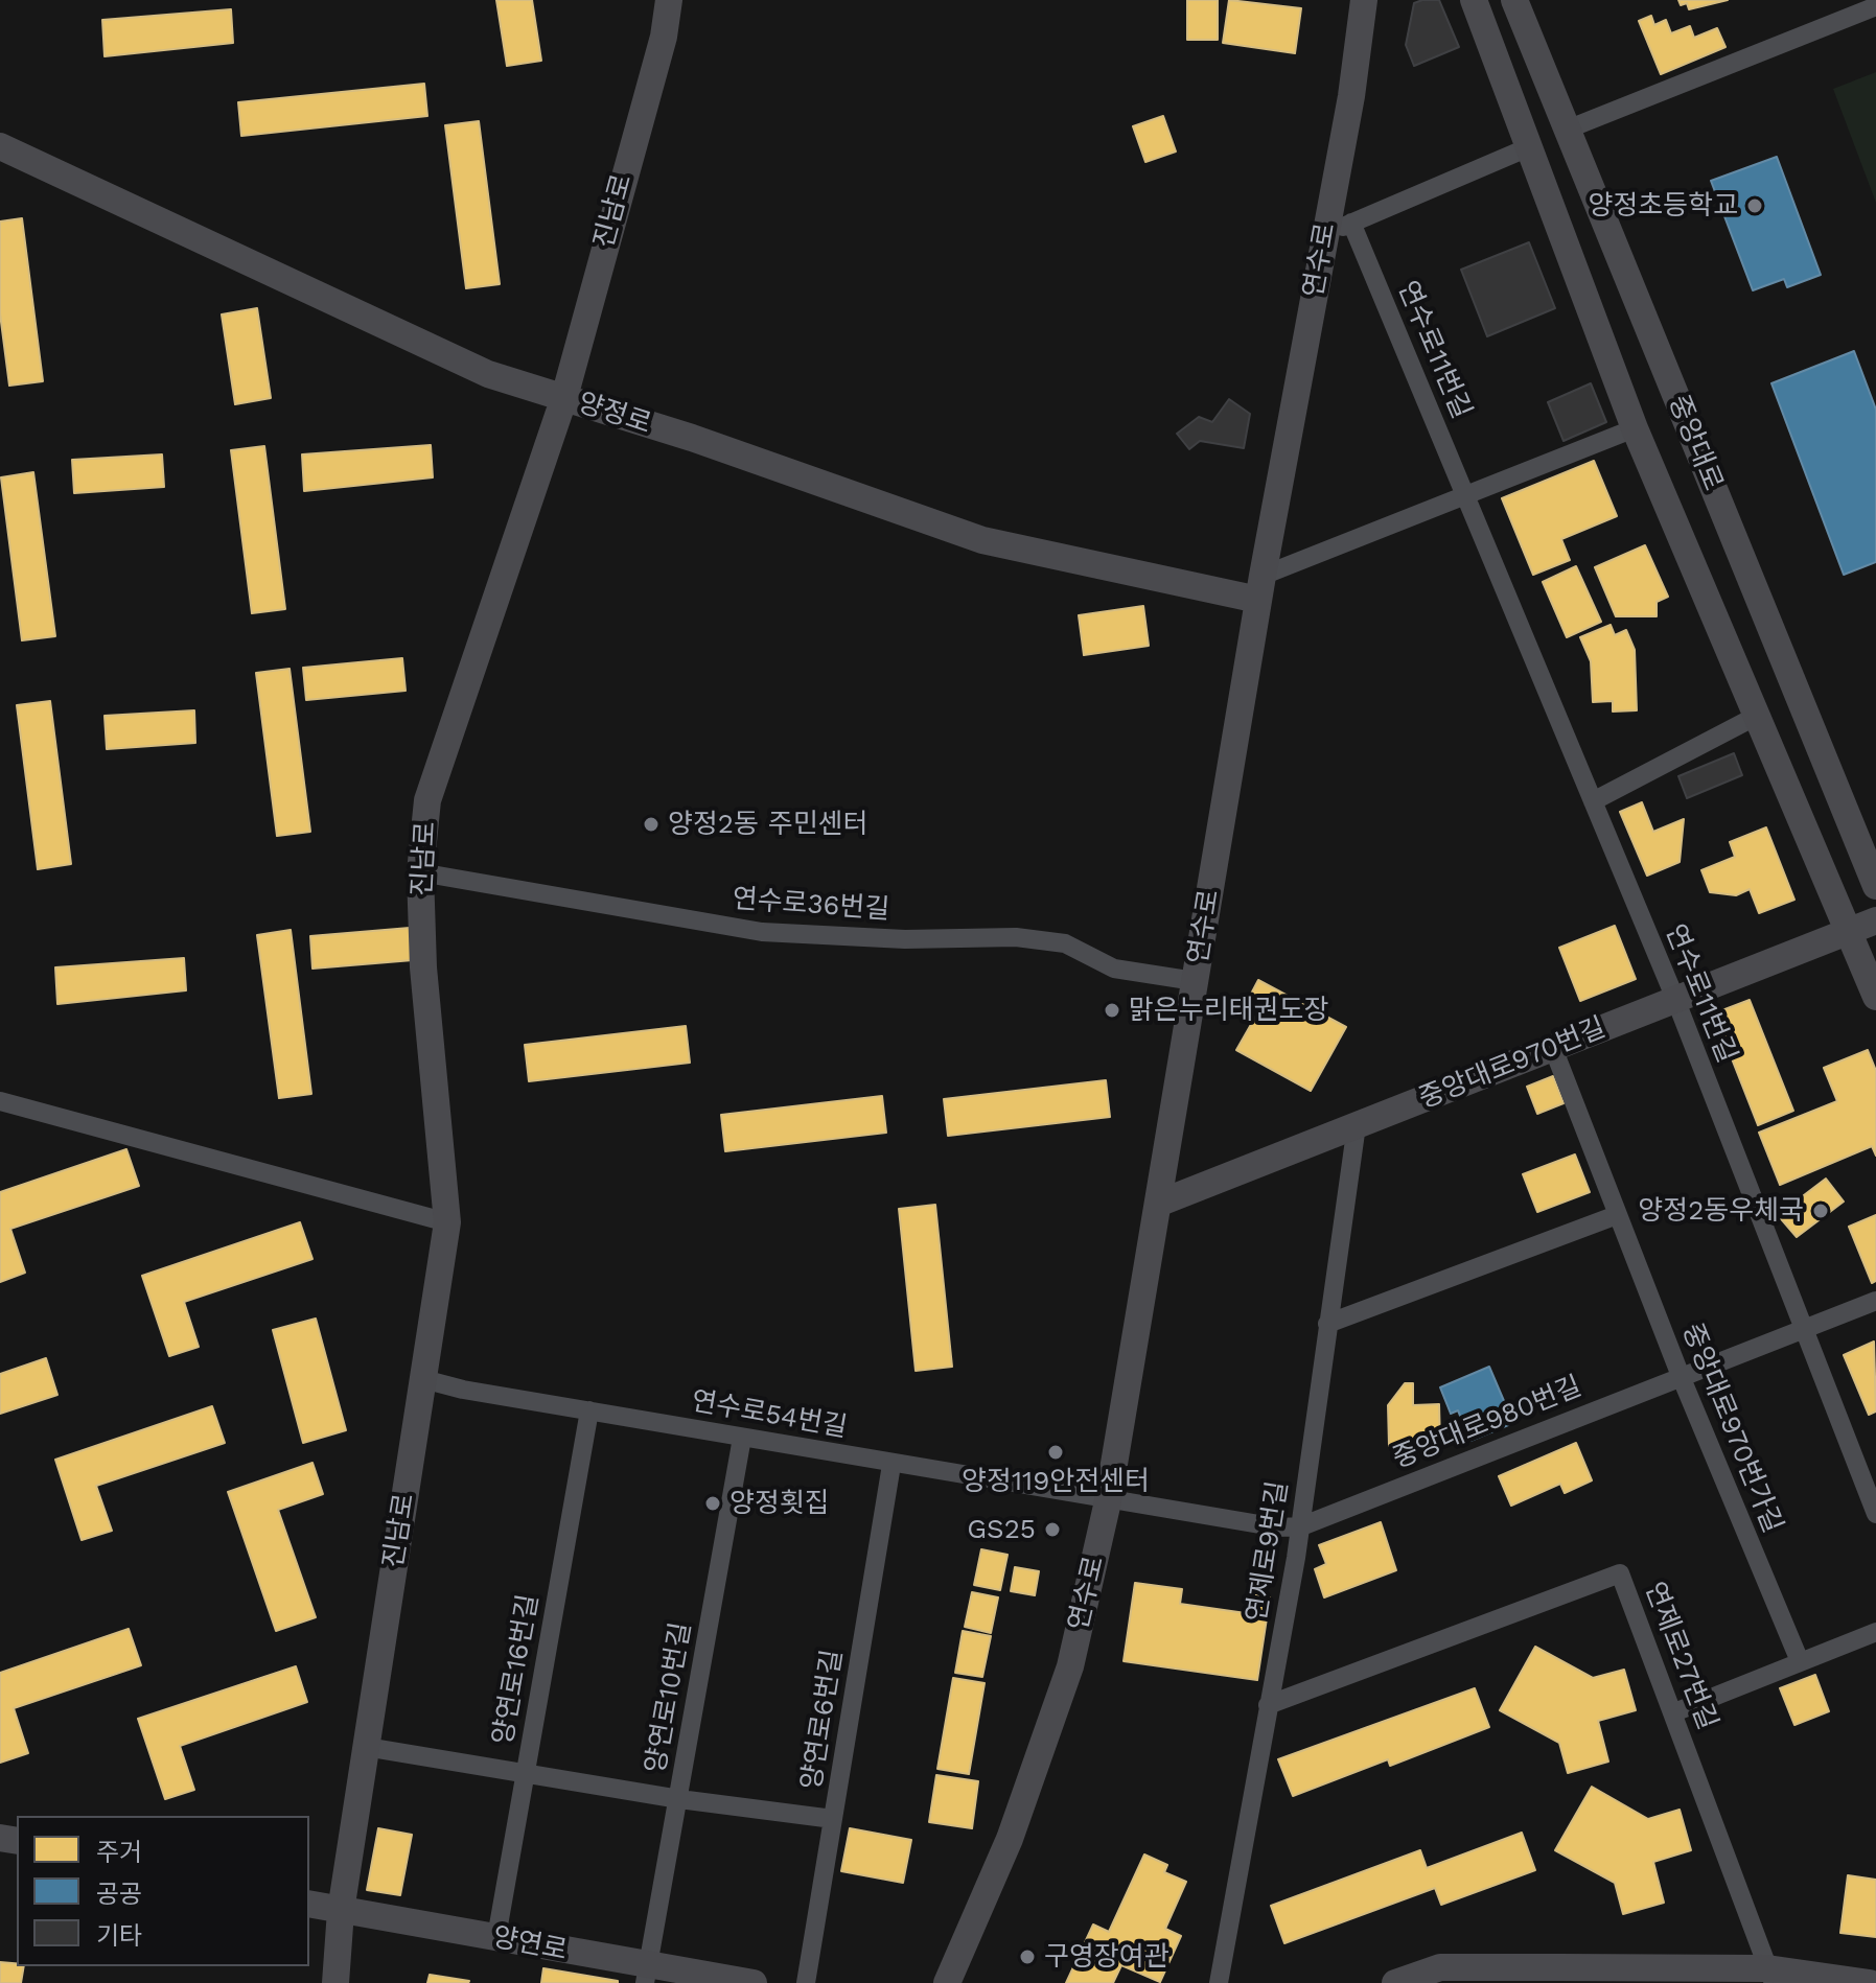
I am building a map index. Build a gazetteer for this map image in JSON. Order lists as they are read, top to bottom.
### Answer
{
  "streets": {
    "street": [
      "진남로",
      "연수로",
      "연수로11번길",
      "양정로",
      "중앙대로",
      "연수로36번길",
      "중앙대로970번길",
      "연수로54번길",
      "중앙대로980번길",
      "중앙대로970번가길",
      "연제로9번길",
      "연제로27번길",
      "양연로16번길",
      "양연로10번길",
      "양연로6번길",
      "양연로"
    ]
  },
  "crossings": [
    ["진남로", "양정로"],
    ["진남로", "연수로36번길"],
    ["진남로", "연수로54번길"],
    ["진남로", "양연로"],
    ["연수로", "양정로"],
    ["연수로", "연수로36번길"],
    ["연수로", "중앙대로970번길"],
    ["연수로", "연수로54번길"],
    ["연수로", "중앙대로980번길"],
    ["연수로11번길", "중앙대로970번길"],
    ["연수로11번길", "중앙대로980번길"],
    ["중앙대로", "중앙대로970번길"],
    ["중앙대로970번길", "중앙대로970번가길"],
    ["중앙대로970번길", "연제로9번길"],
    ["연수로54번길", "중앙대로980번길"],
    ["연수로54번길", "양연로16번길"],
    ["연수로54번길", "양연로10번길"],
    ["연수로54번길", "양연로6번길"],
    ["중앙대로980번길", "중앙대로970번가길"],
    ["중앙대로980번길", "연제로9번길"],
    ["연제로9번길", "연제로27번길"],
    ["양연로16번길", "양연로"],
    ["양연로10번길", "양연로"]
  ],
  "places": [
    "양정초등학교",
    "양정2동 주민센터",
    "맑은누리태권도장",
    "양정2동우체국",
    "양정119안전센터",
    "양정횟집",
    "GS25",
    "구영장여관"
  ],
  "legend": ["주거", "공공", "기타"]
}
